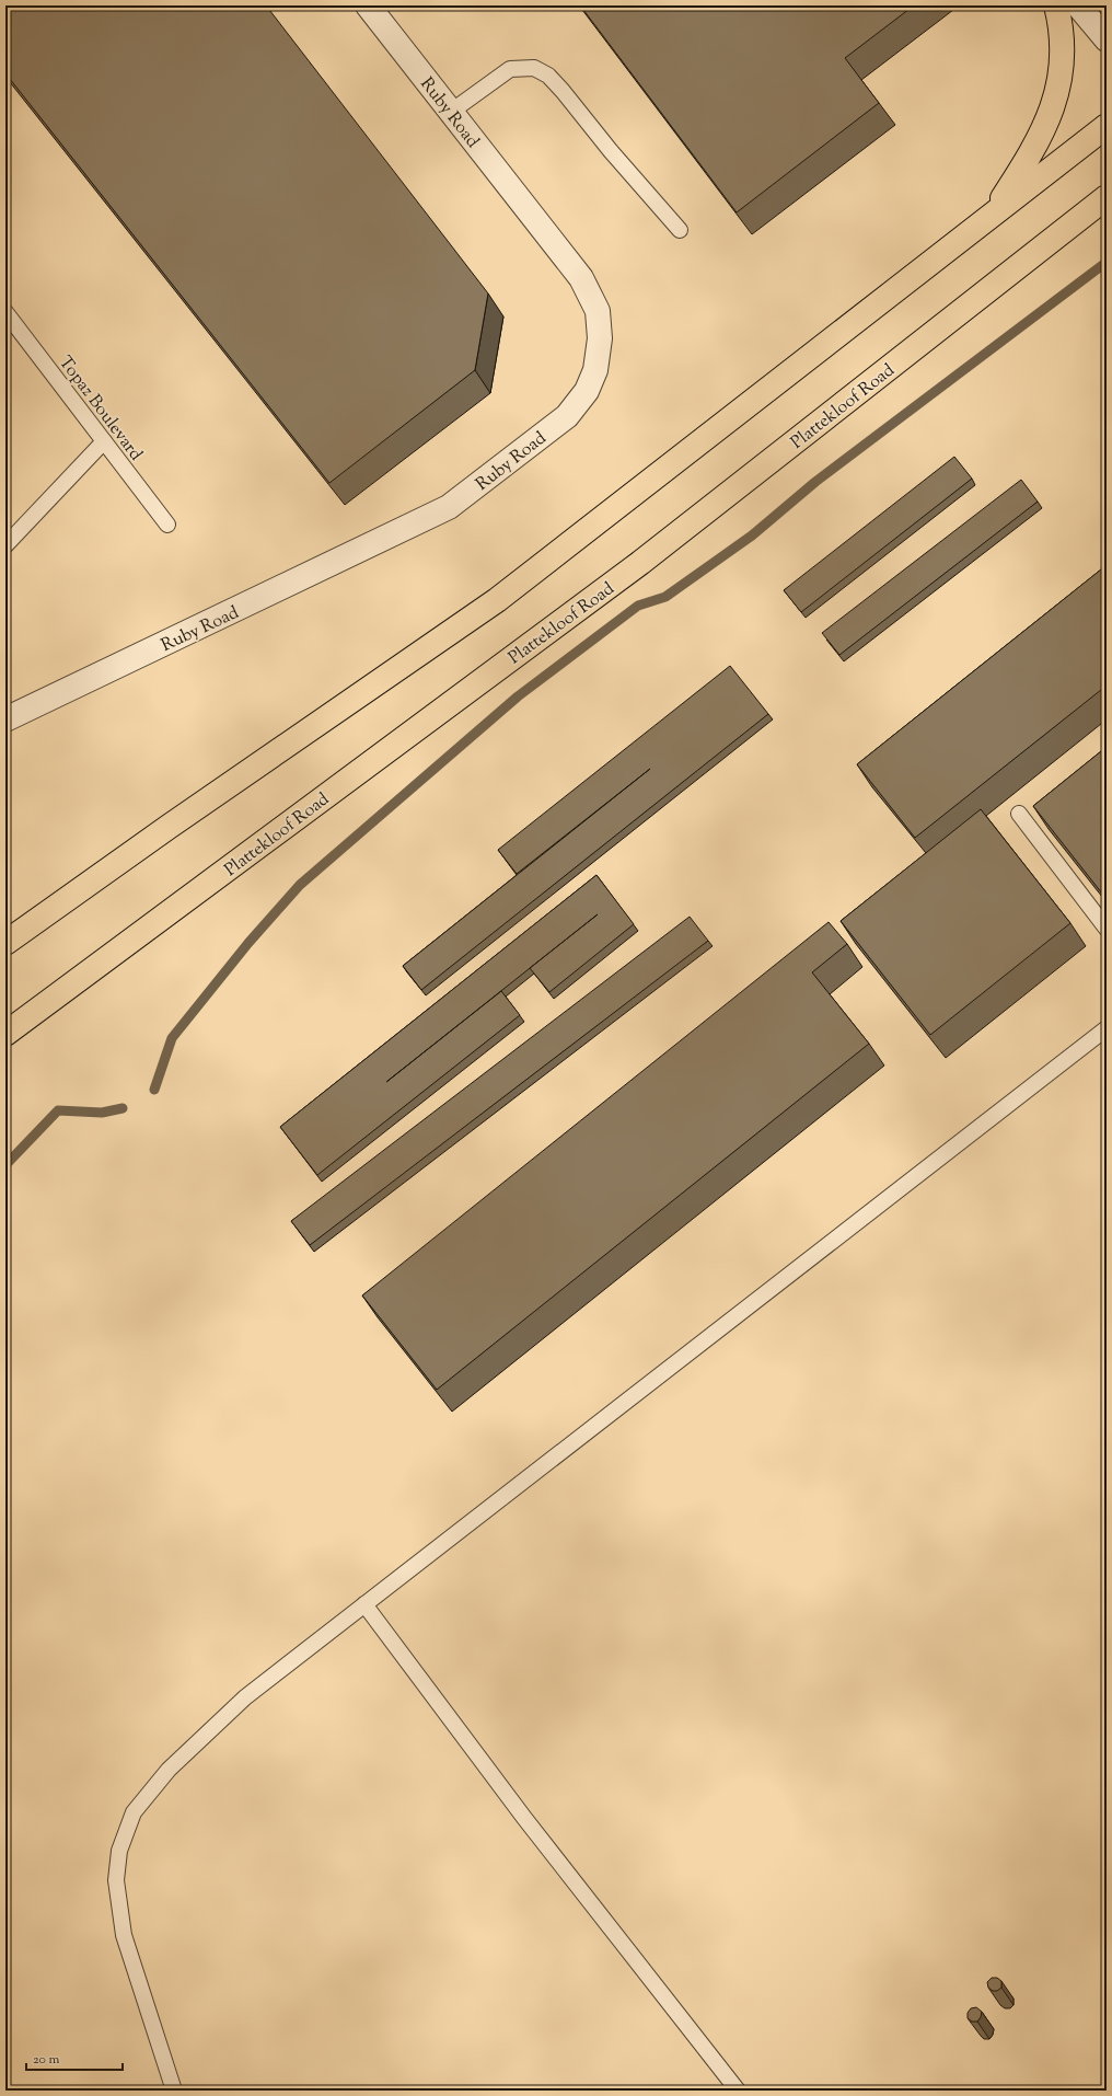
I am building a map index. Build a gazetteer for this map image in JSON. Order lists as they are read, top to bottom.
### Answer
{
  "streets": {
    "main road": ["Plattekloof Road"],
    "street": ["Ruby Road"],
    "lane": ["Topaz Boulevard"]
  },
  "scale_bar": "20 m"
}
